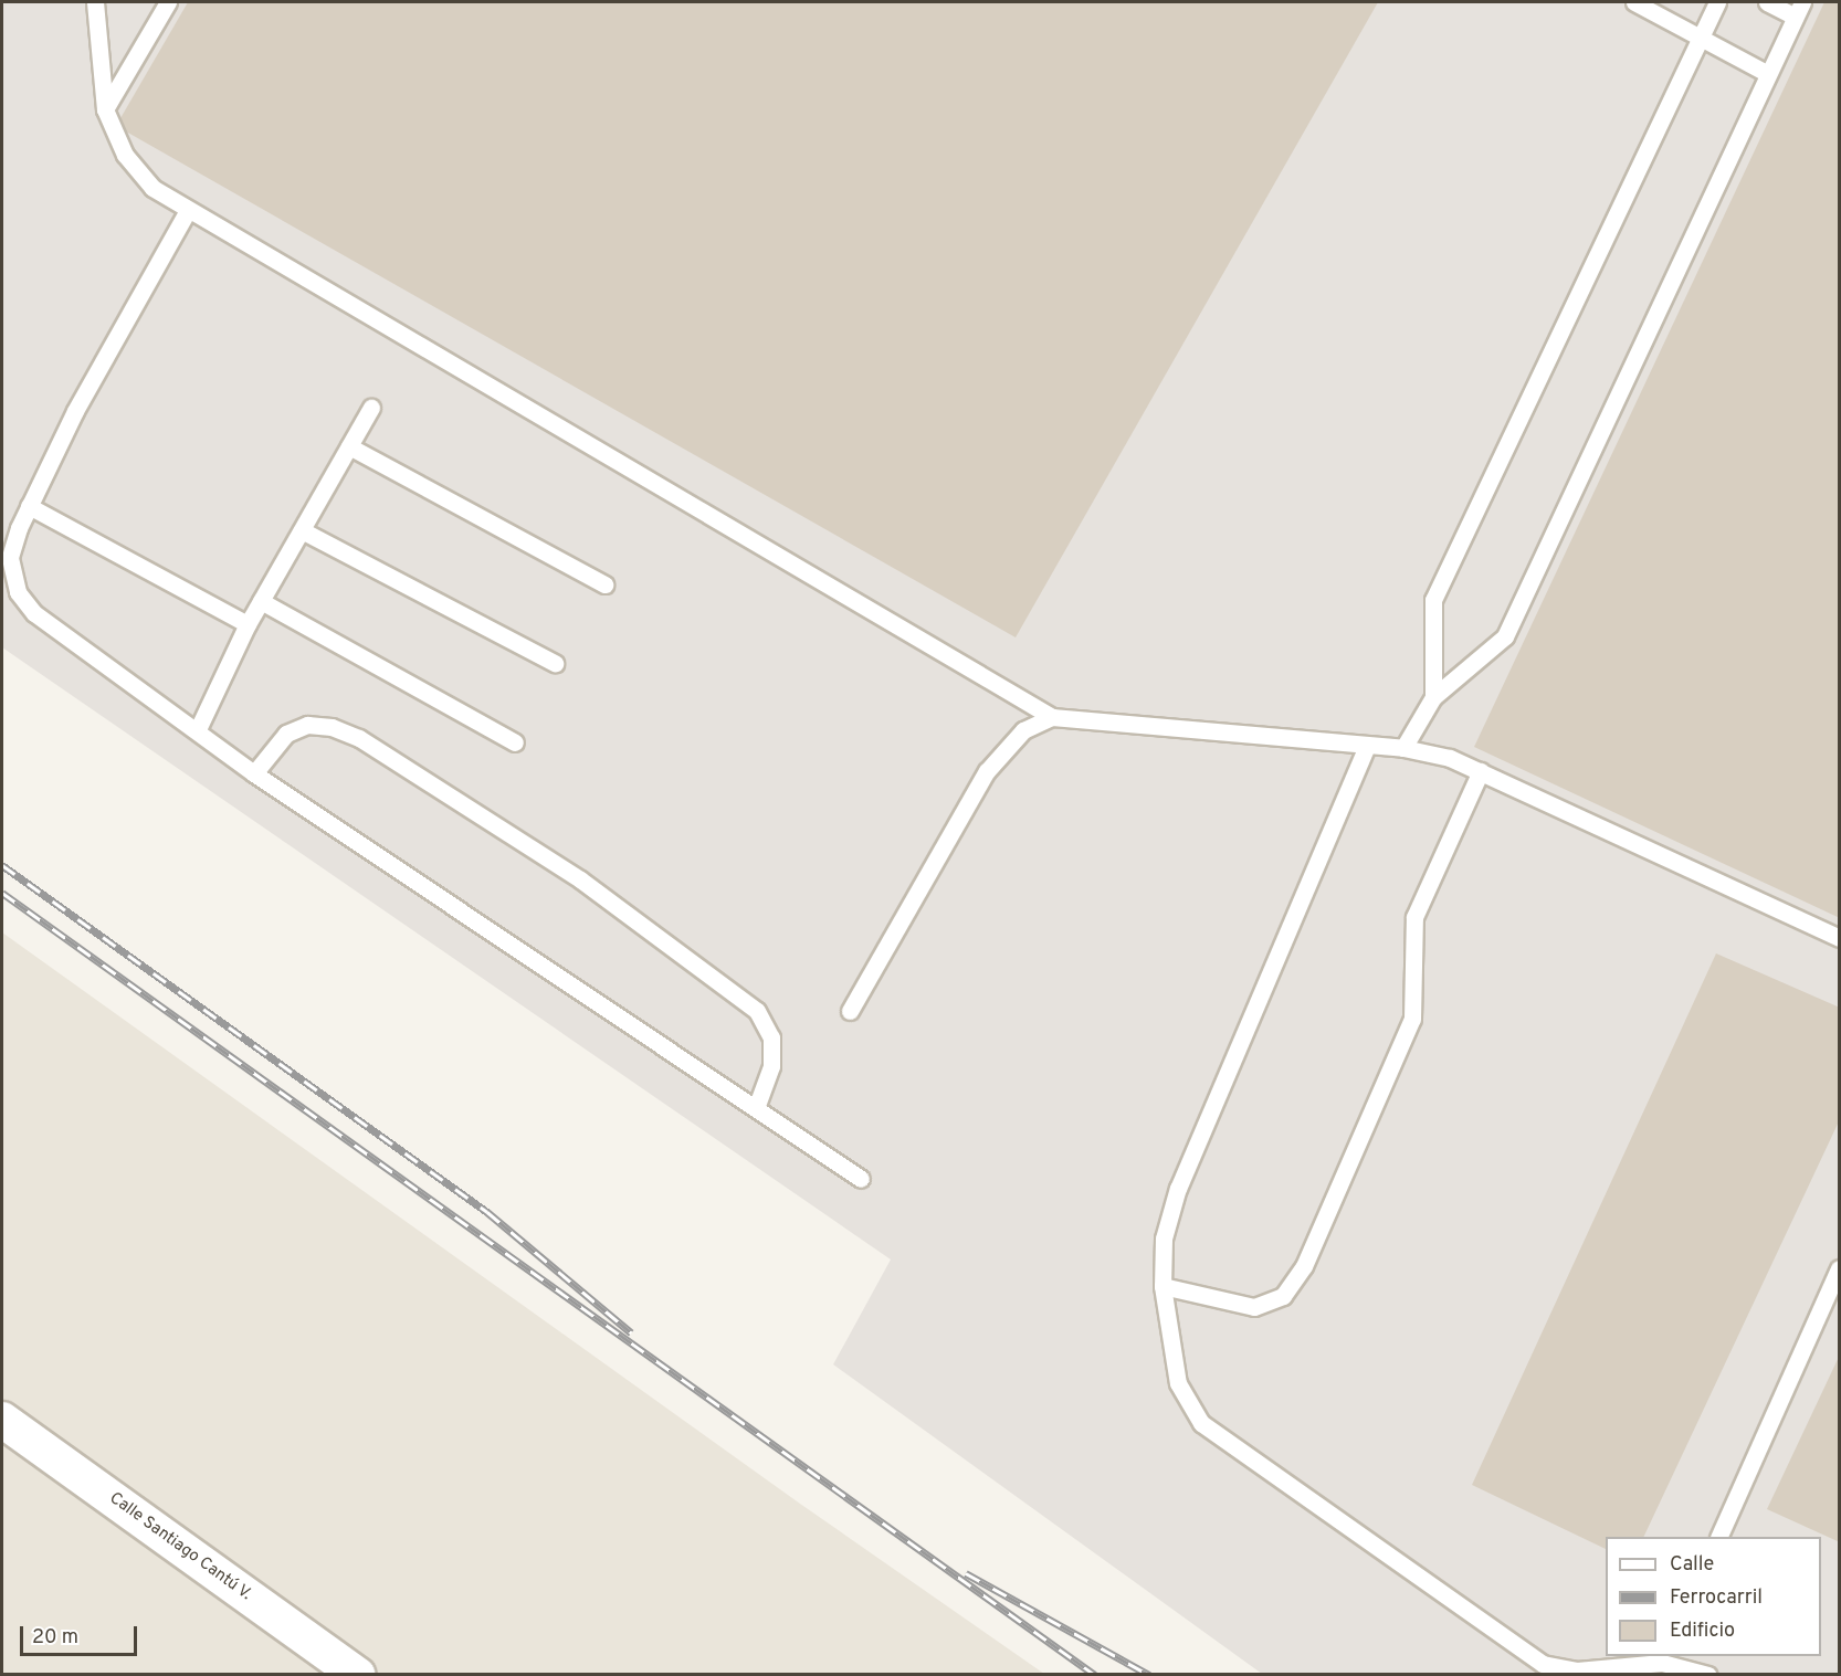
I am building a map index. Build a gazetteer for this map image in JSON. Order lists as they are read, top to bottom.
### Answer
{
  "streets": {
    "street": ["Calle Santiago Cantú V."]
  },
  "legend": ["Calle", "Ferrocarril", "Edificio"],
  "scale_bar": "20 m"
}
